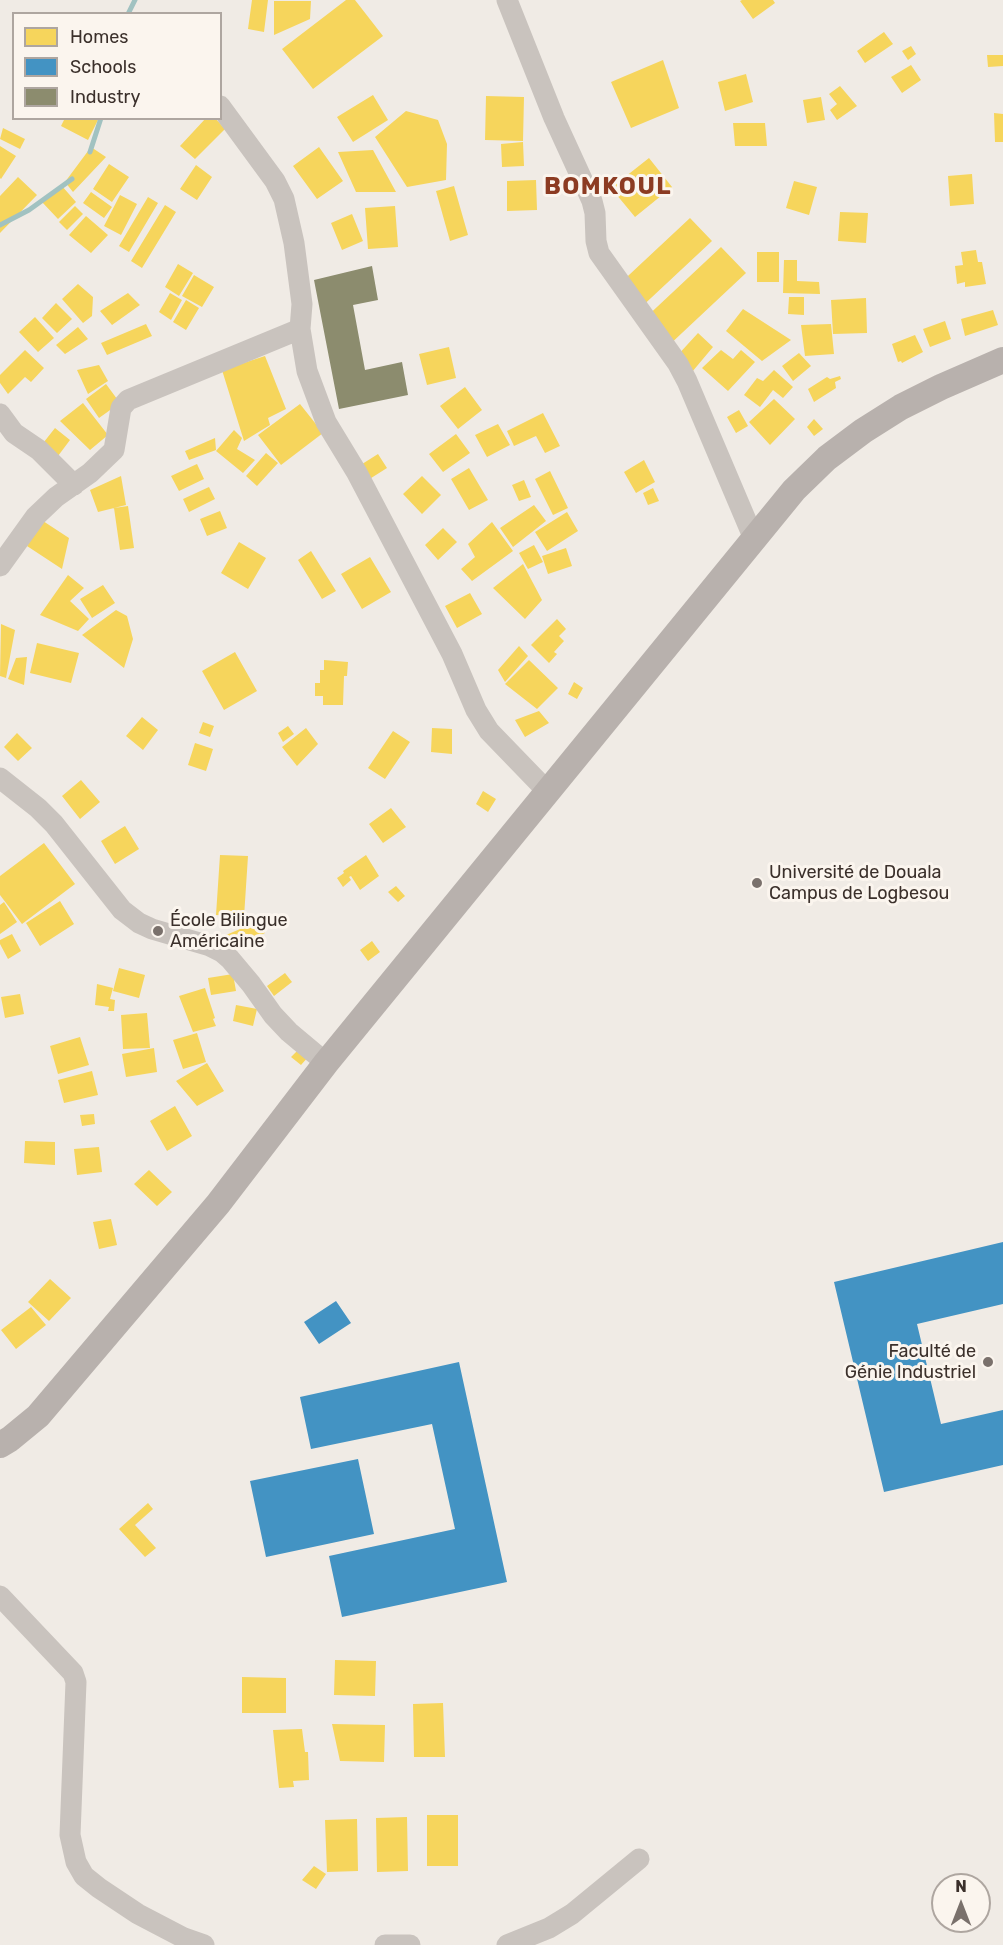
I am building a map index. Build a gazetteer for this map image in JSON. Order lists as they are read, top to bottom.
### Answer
{
  "districts": ["BOMKOUL"],
  "places": ["Université de Douala Campus de Logbesou", "École Bilingue Américaine", "Faculté de Génie Industriel"],
  "legend": ["Homes", "Schools", "Industry"],
  "north": "top"
}
